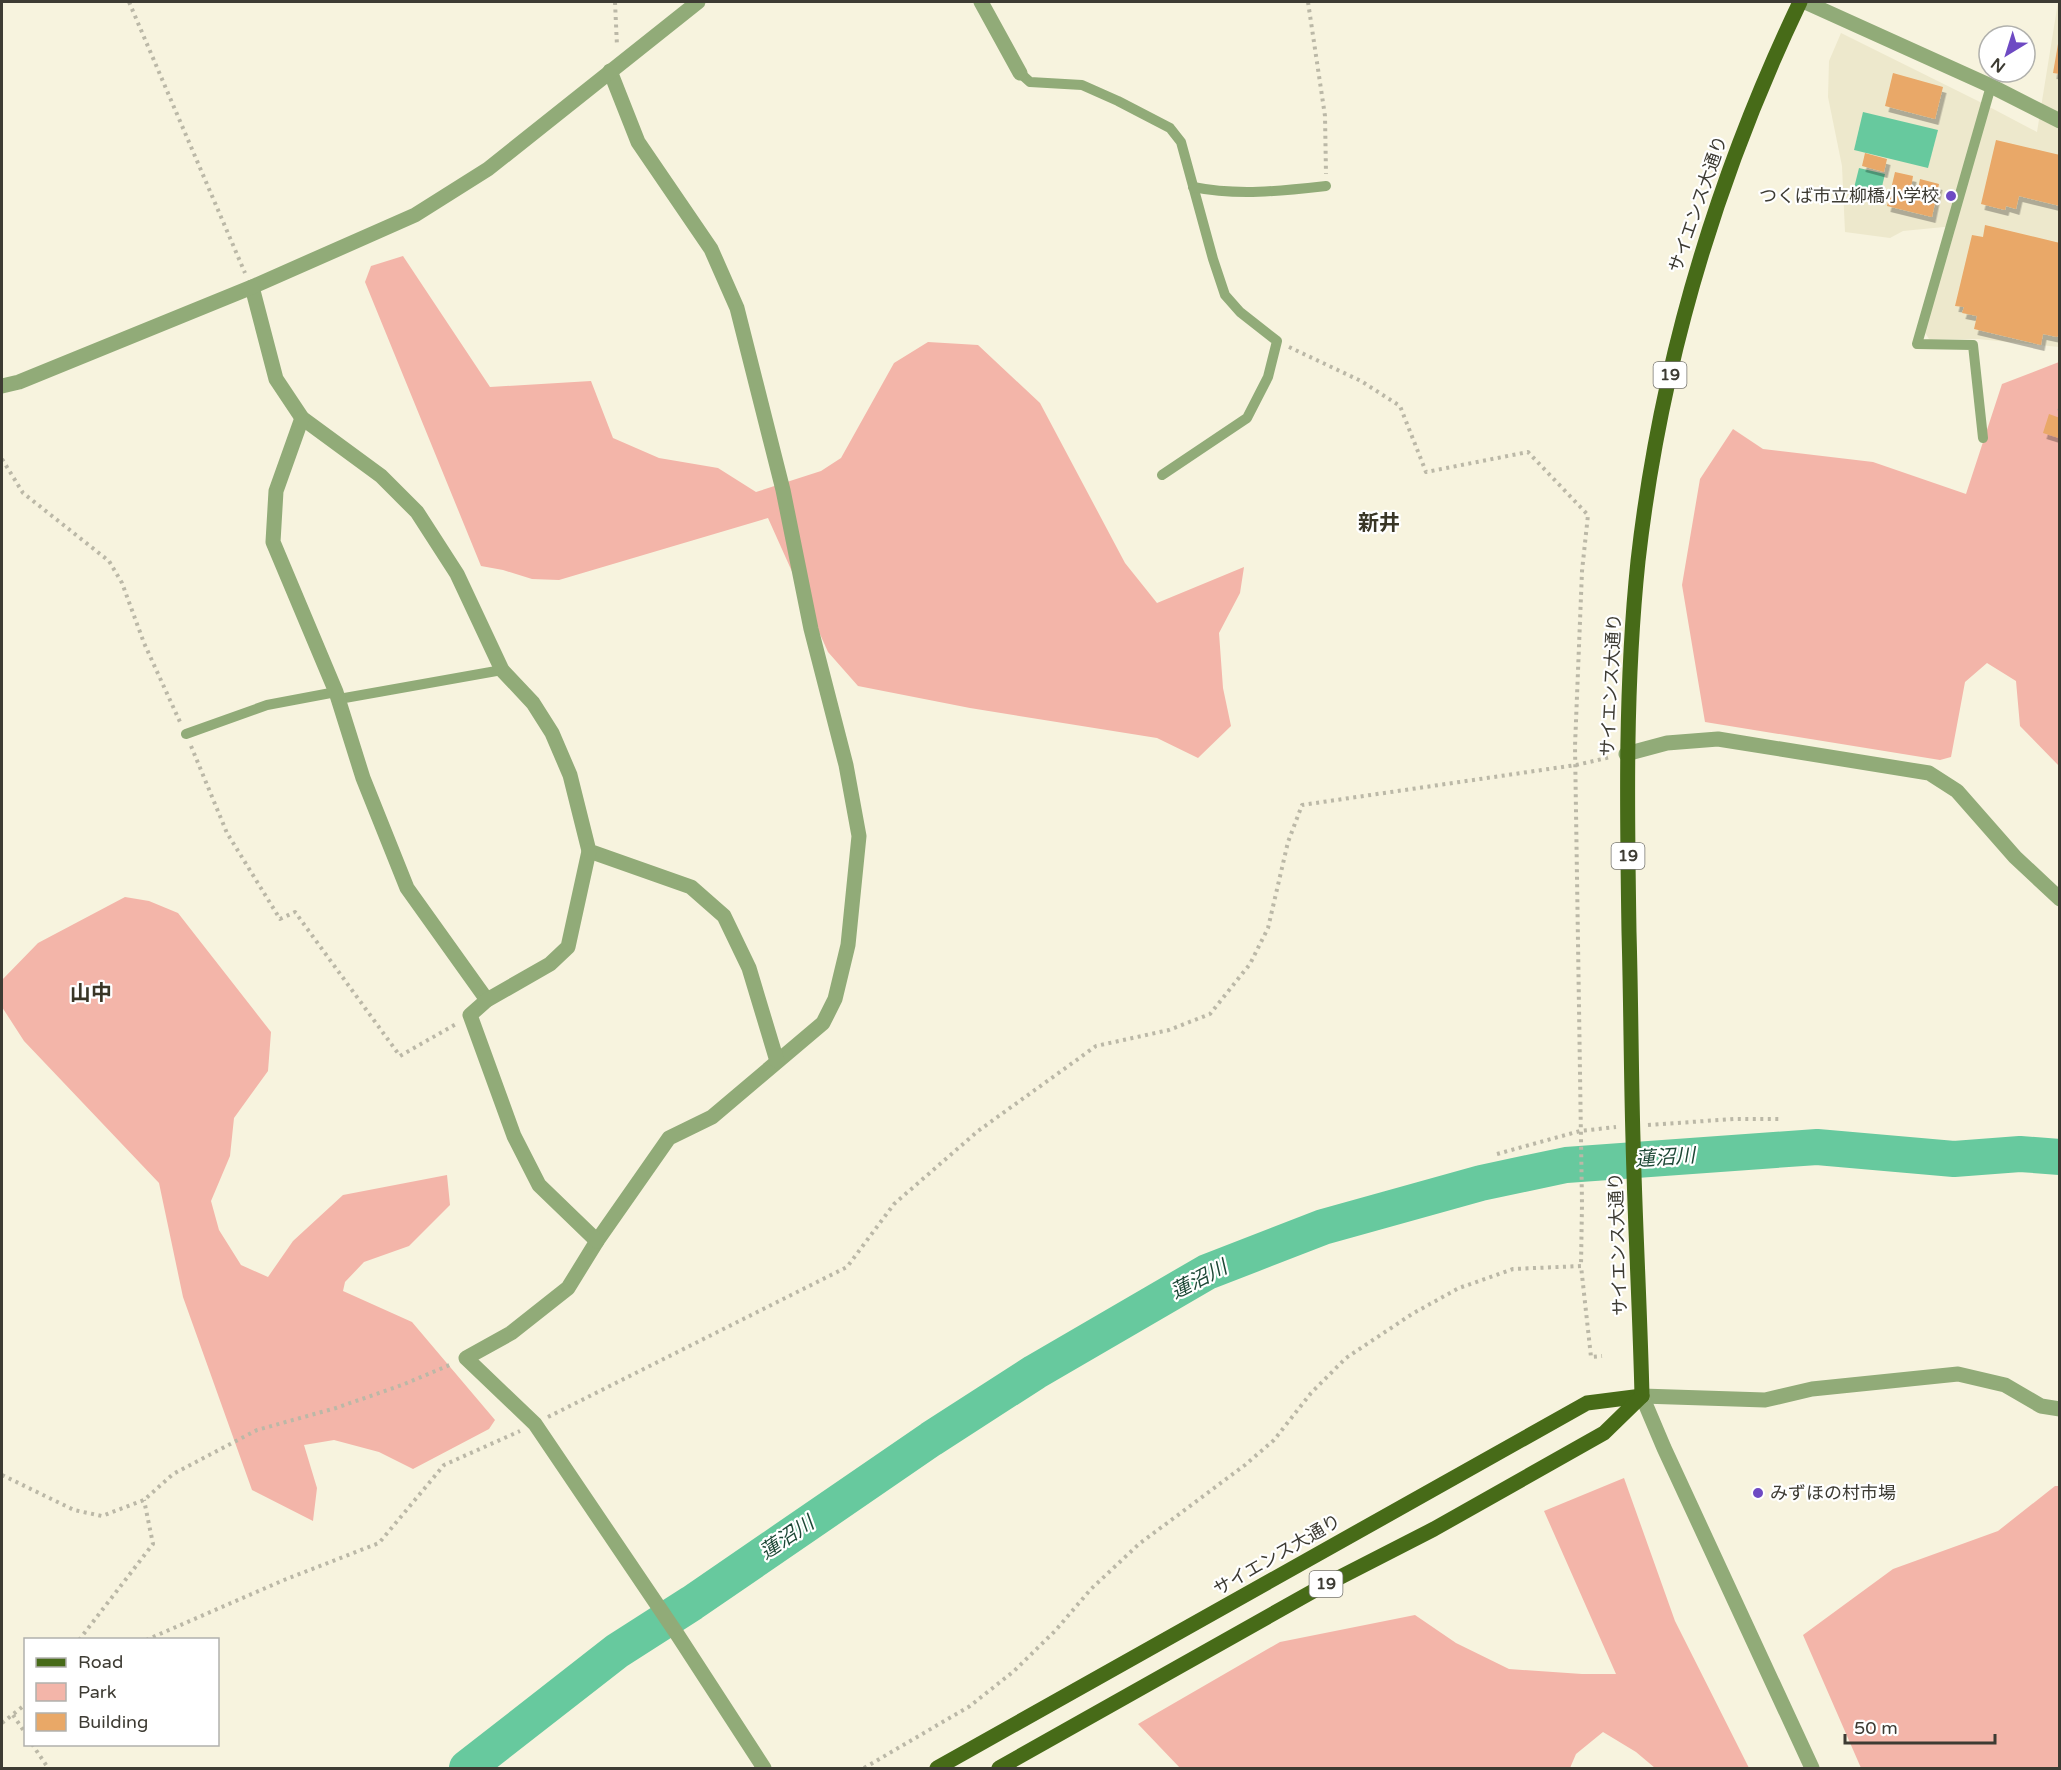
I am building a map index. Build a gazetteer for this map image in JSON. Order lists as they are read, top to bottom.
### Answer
{
  "streets": {
    "main road": ["サイエンス大通り", "19"]
  },
  "crossings": [
    ["サイエンス大通り", "19"]
  ],
  "districts": ["新井", "山中"],
  "water": ["蓮沼川"],
  "places": ["つくば市立柳橋小学校", "みずほの村市場"],
  "legend": ["Road", "Park", "Building"],
  "scale_bar": "50 m",
  "north": "bottom left"
}
